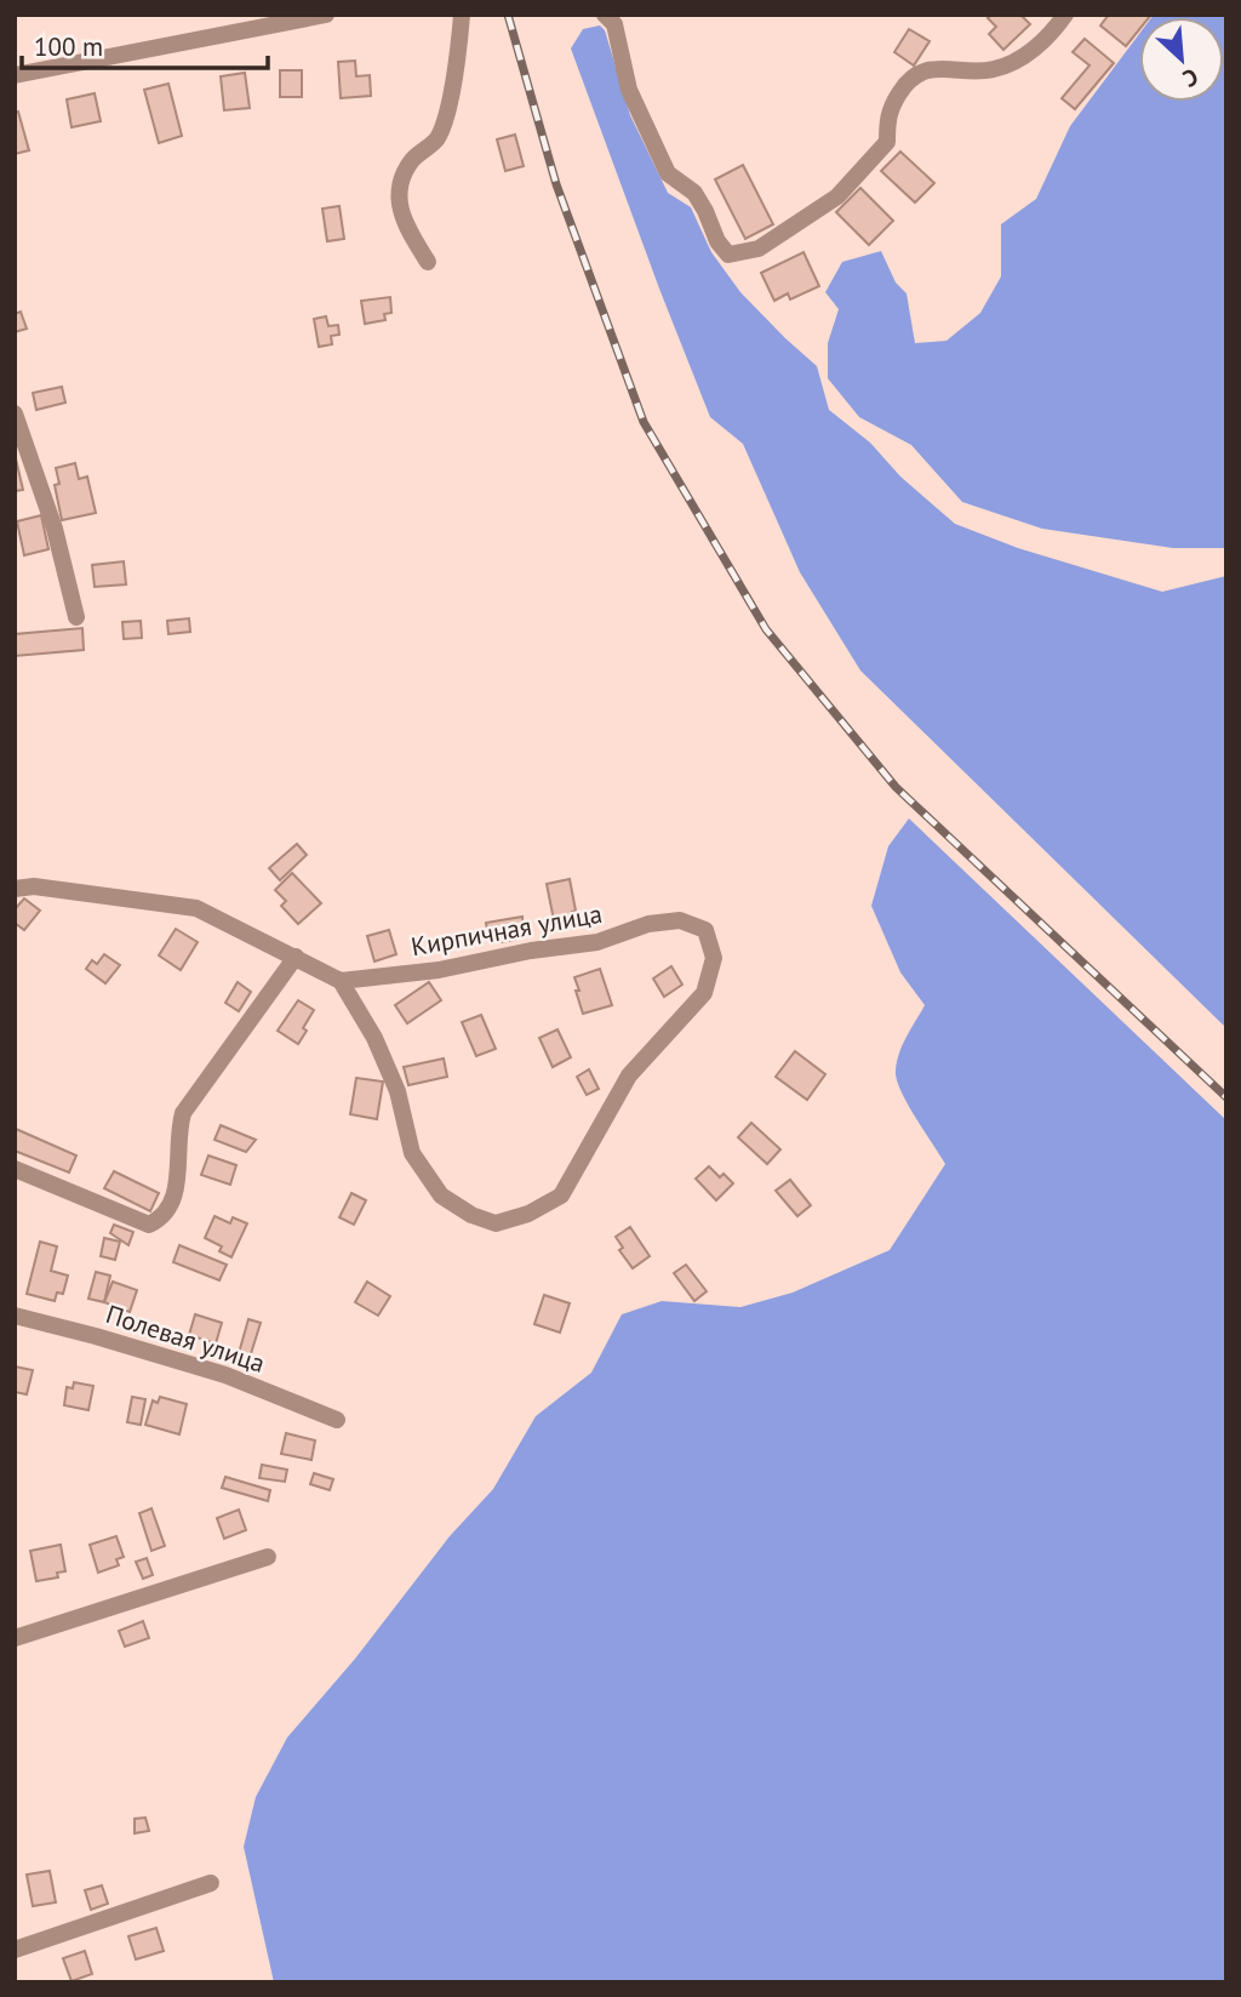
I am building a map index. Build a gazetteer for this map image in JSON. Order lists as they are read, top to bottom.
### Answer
{
  "streets": {
    "street": ["Кирпичная улица", "Полевая улица"]
  },
  "scale_bar": "100 m",
  "north": "bottom right"
}
